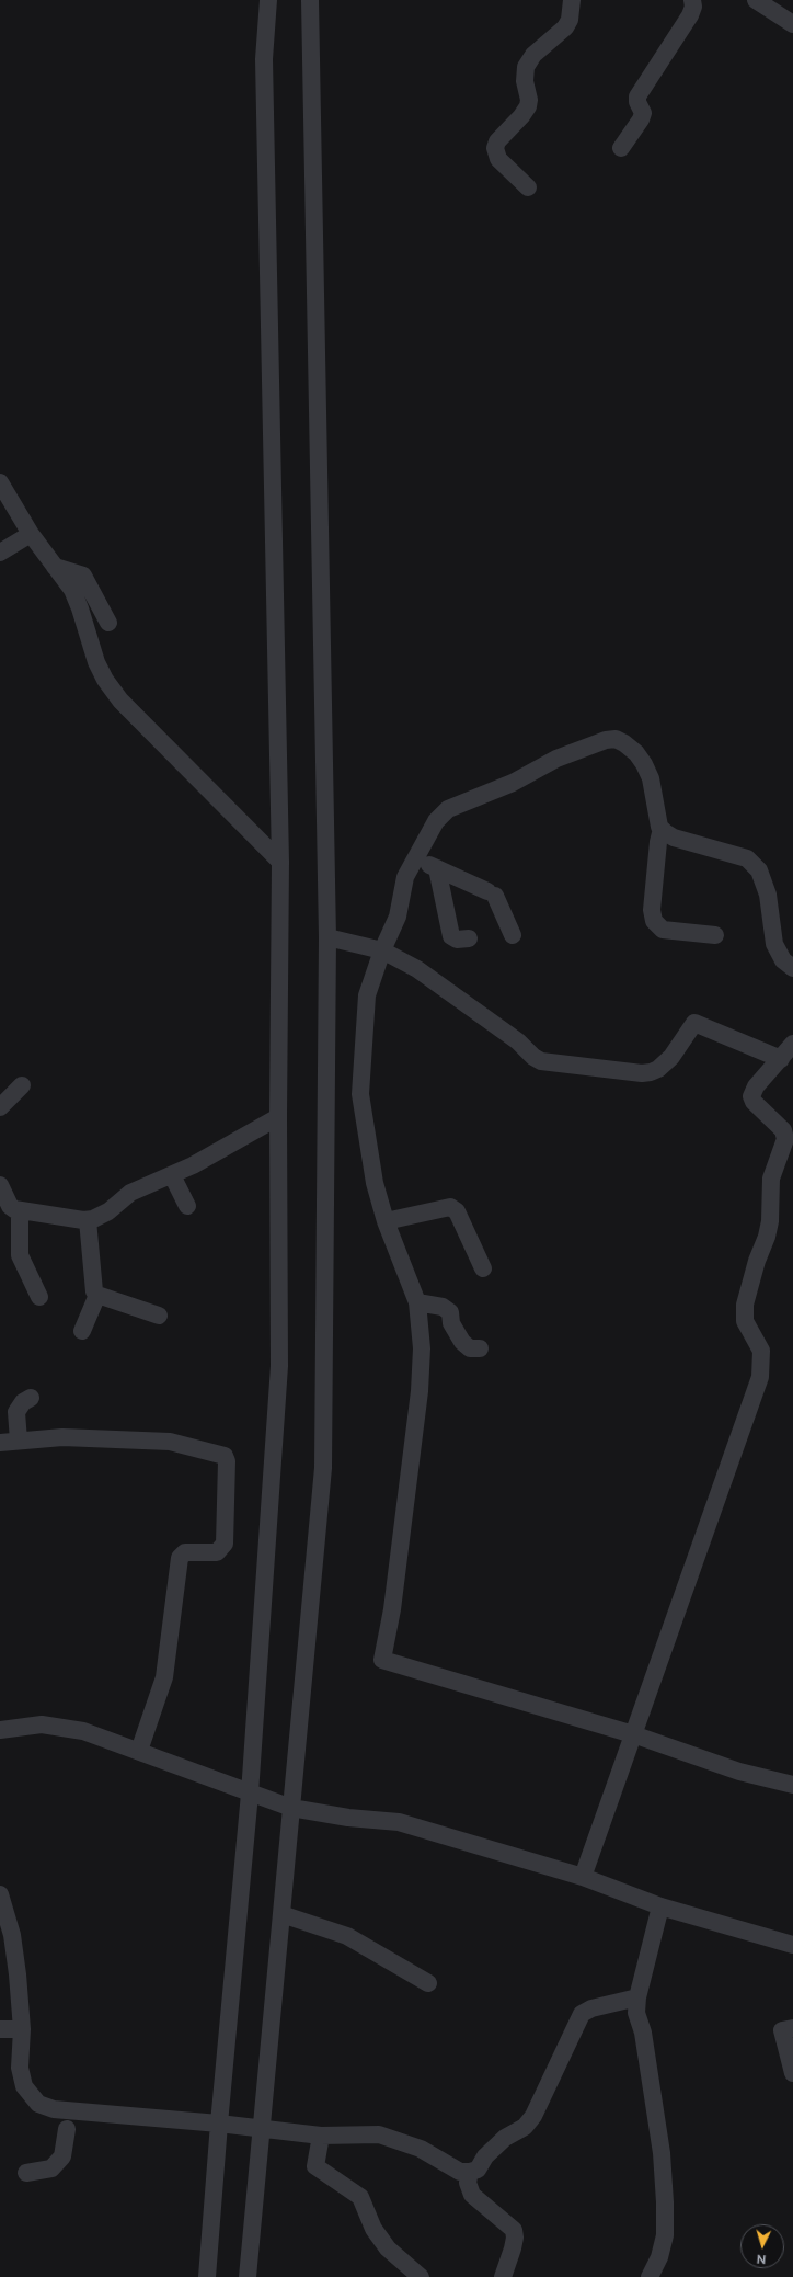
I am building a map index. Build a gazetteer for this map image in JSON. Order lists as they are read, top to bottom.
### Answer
{
  "north": "bottom"
}
